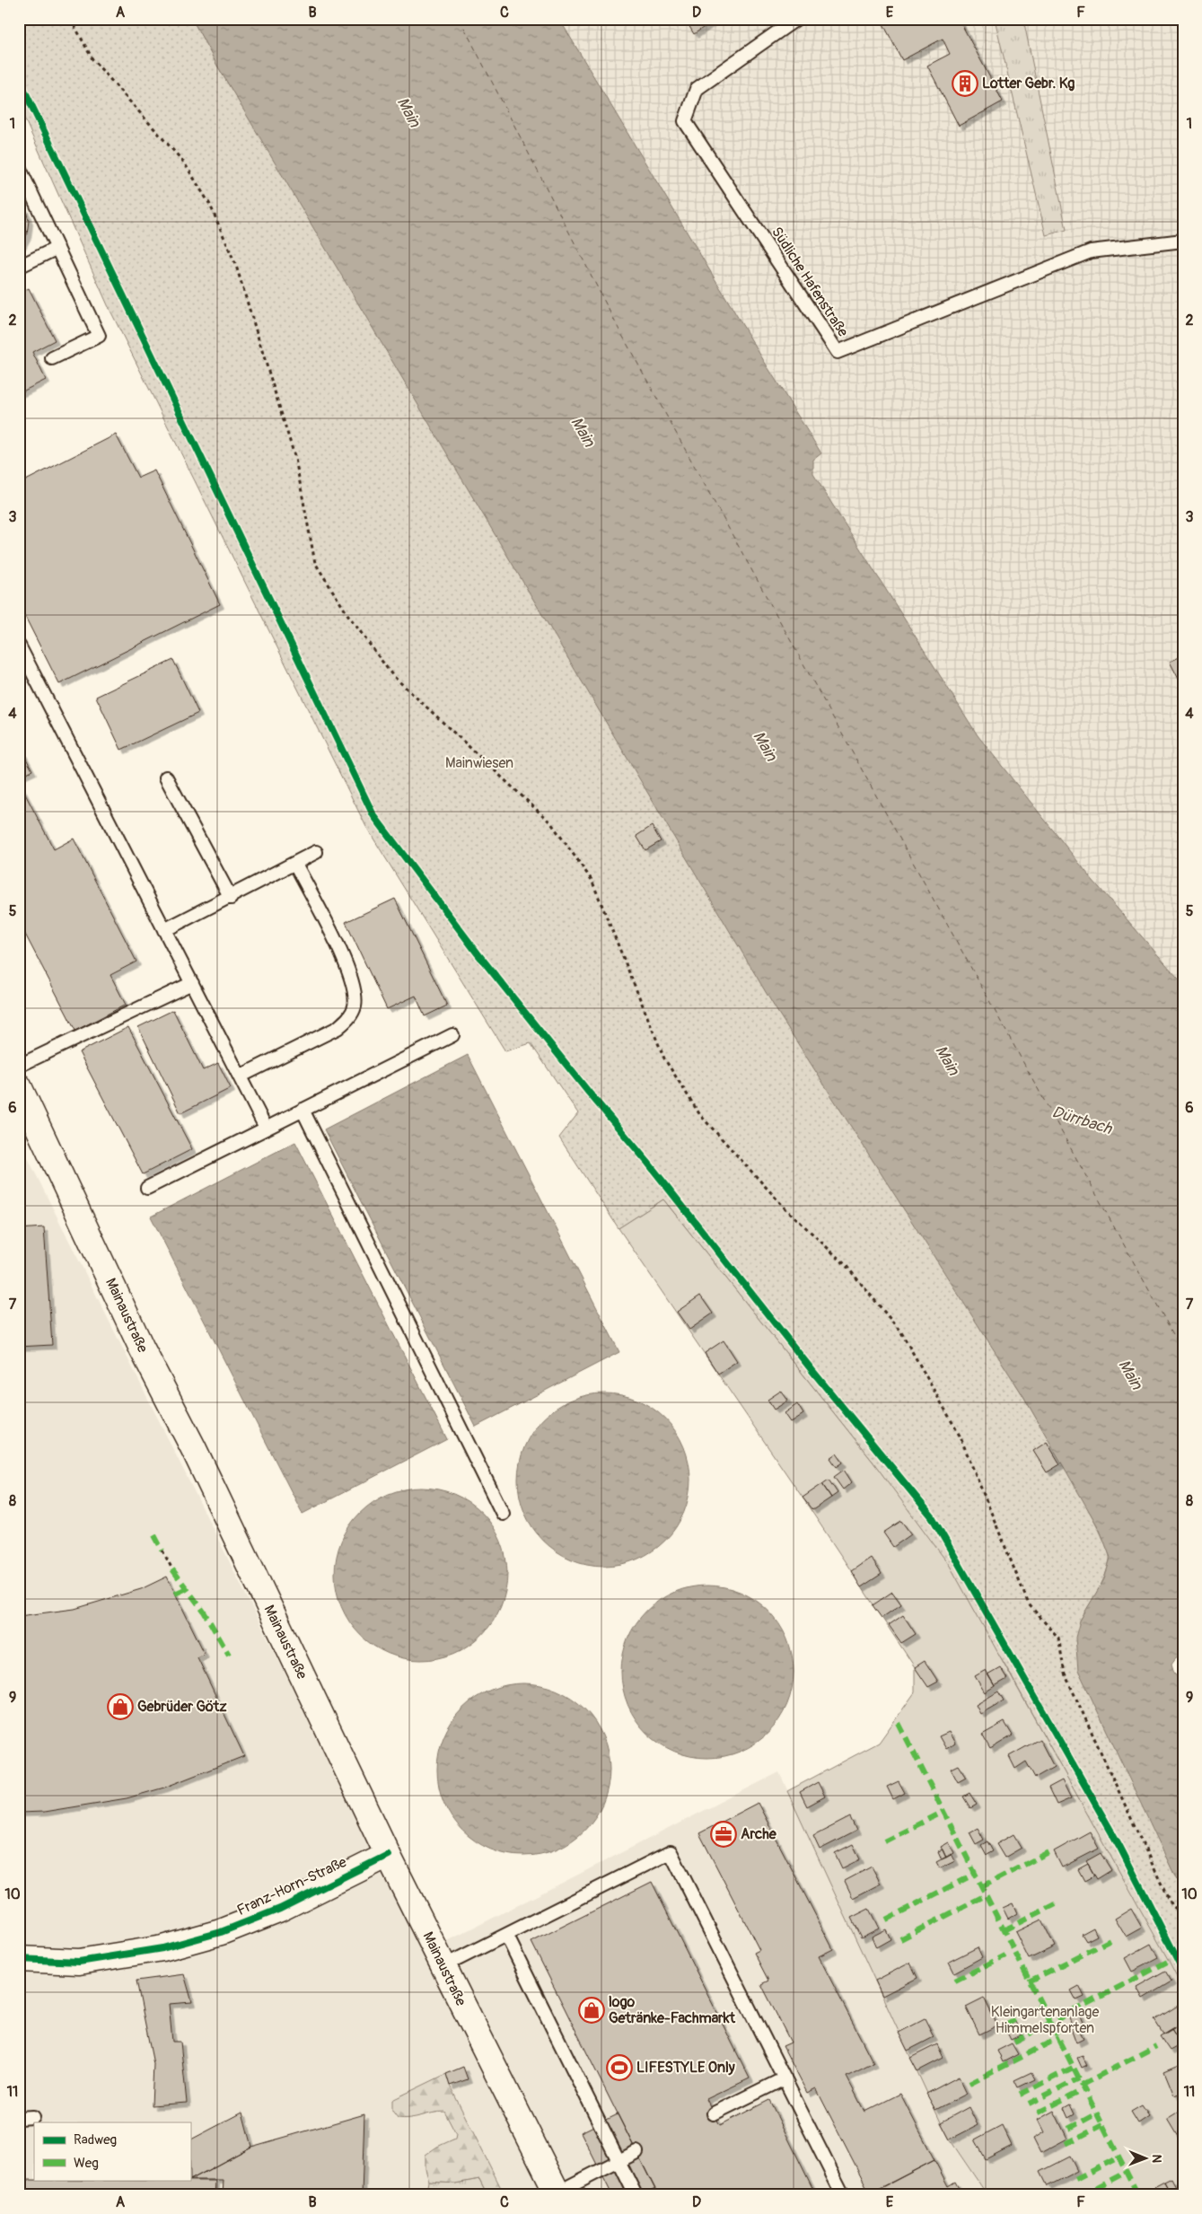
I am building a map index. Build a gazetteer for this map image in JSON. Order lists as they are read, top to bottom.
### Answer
{
  "streets": {
    "main road": ["Mainaustraße", "Franz-Horn-Straße"],
    "lane": ["Südliche Hafenstraße"]
  },
  "crossings": [
    ["Mainaustraße", "Franz-Horn-Straße"]
  ],
  "water": ["Main", "Dürrbach"],
  "parks": ["Mainwiesen", "Kleingartenanlage Himmelspforten"],
  "places": {
    "building": ["Lotter Gebr. Kg"],
    "shop": ["Gebrüder Götz", "logo Getränke-Fachmarkt"],
    "office": ["Arche"],
    "sports": ["LIFESTYLE Only"]
  },
  "legend": ["Radweg", "Weg"],
  "north": "right",
  "grid": {
    "columns": [
      "A",
      "B",
      "C",
      "D",
      "E",
      "F"
    ],
    "rows": [
      "1",
      "2",
      "3",
      "4",
      "5",
      "6",
      "7",
      "8",
      "9",
      "10",
      "11"
    ]
  }
}
